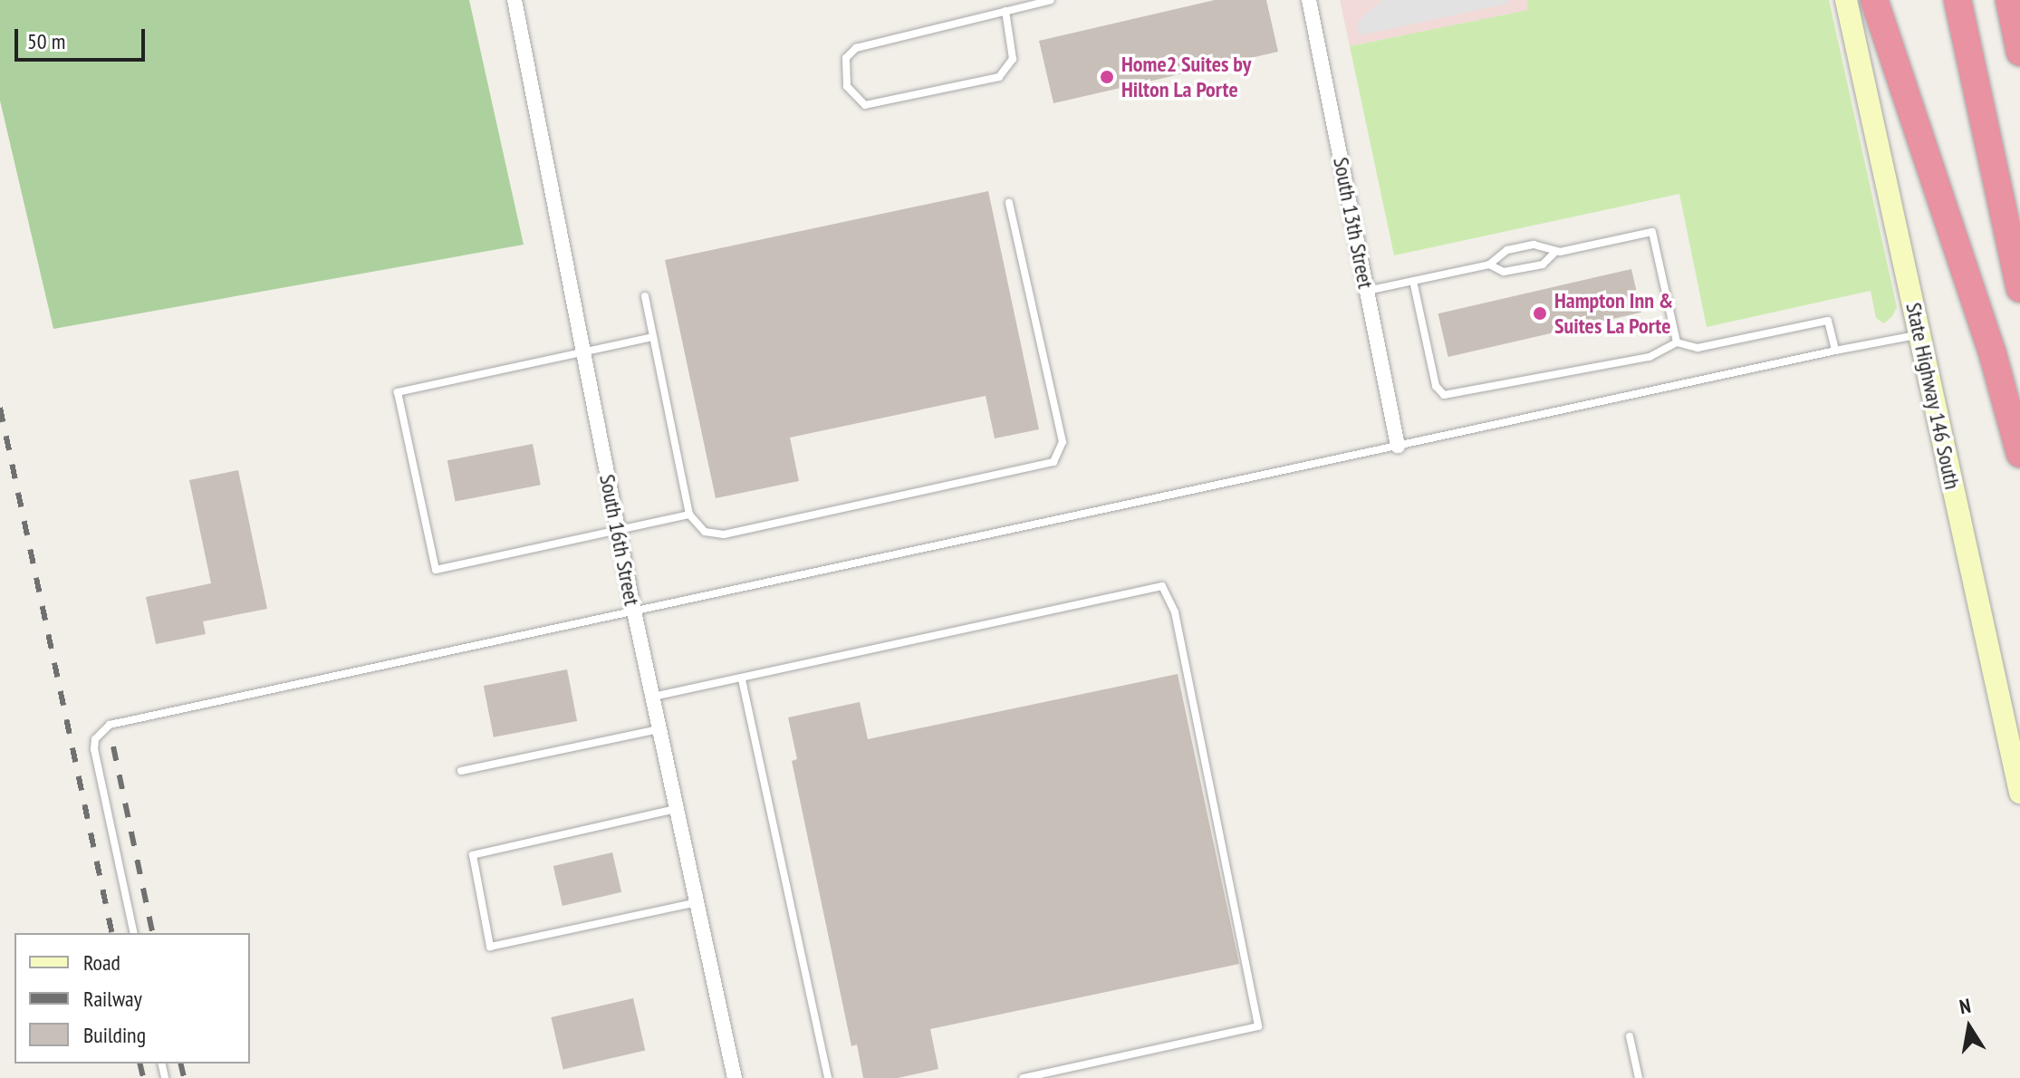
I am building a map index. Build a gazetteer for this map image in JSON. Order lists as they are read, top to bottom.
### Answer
{
  "streets": {
    "main road": ["State Highway 146 South"],
    "street": ["South 13th Street", "South 16th Street"]
  },
  "places": ["Home2 Suites by Hilton La Porte", "Hampton Inn & Suites La Porte"],
  "legend": ["Road", "Railway", "Building"],
  "scale_bar": "50 m",
  "north": "top"
}
